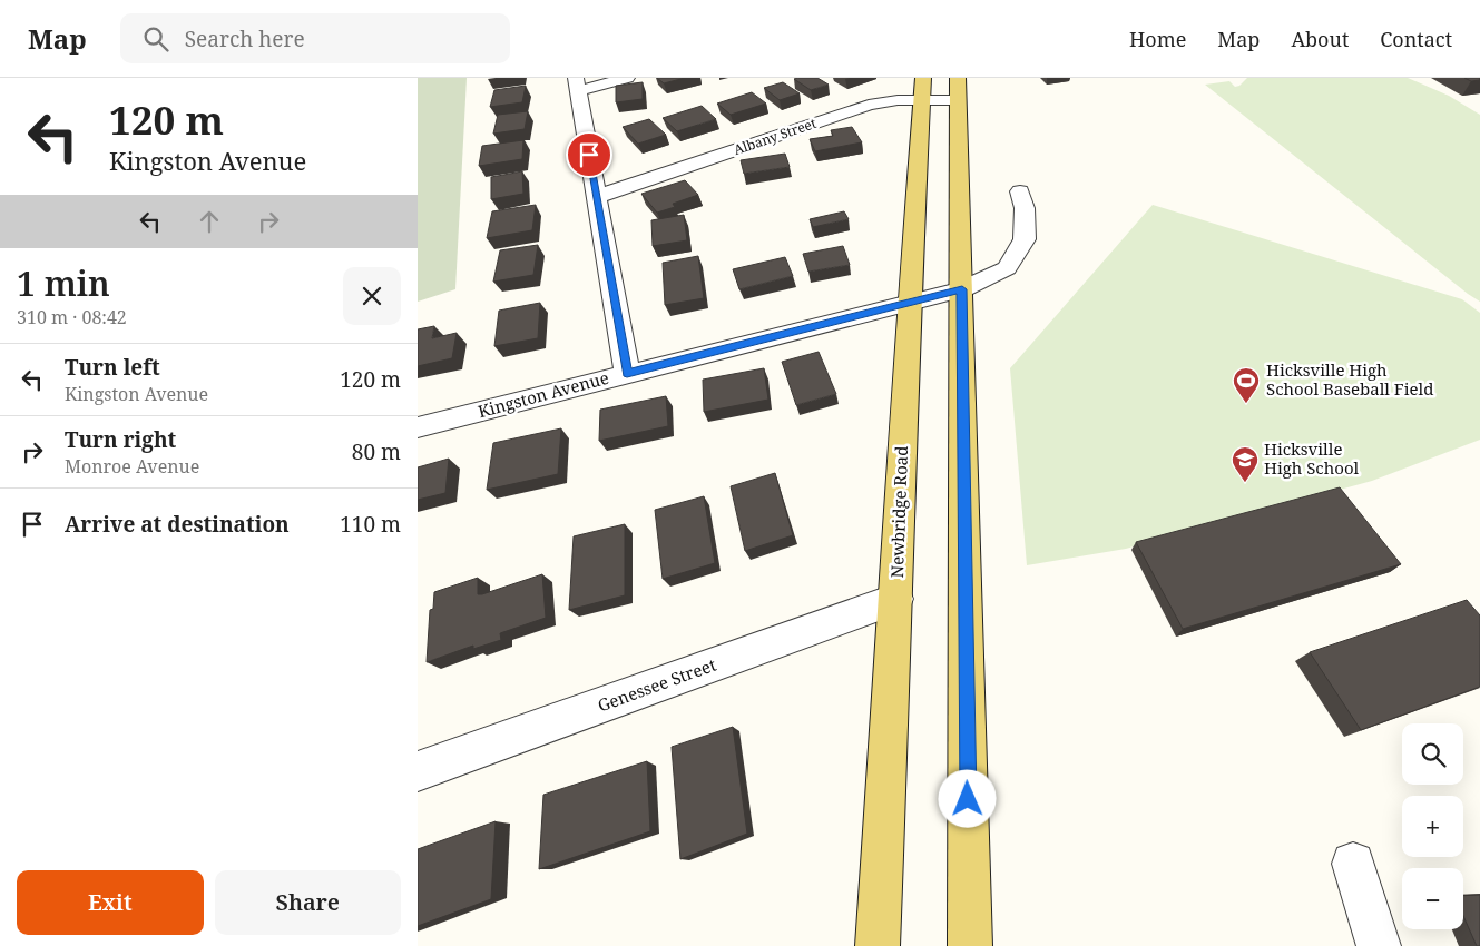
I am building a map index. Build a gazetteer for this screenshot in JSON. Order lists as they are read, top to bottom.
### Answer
{
  "streets": {
    "main road": ["Newbridge Road"],
    "street": ["Albany Street", "Kingston Avenue", "Genessee Street"]
  },
  "crossings": [
    ["Albany Street", "Newbridge Road"],
    ["Kingston Avenue", "Newbridge Road"],
    ["Newbridge Road", "Genessee Street"]
  ],
  "places": {
    "sports": ["Hicksville High School Baseball Field"],
    "school or university": ["Hicksville High School"]
  },
  "page": {
    "header": "Map",
    "search": "Search here",
    "nav": [
      "Home",
      "Map",
      "About",
      "Contact"
    ],
    "turn": ["120 m", "Kingston Avenue"],
    "heading": ["1 min", "310 m · 08:42"],
    "list": [
      {
        "name": "Turn left",
        "note": "Kingston Avenue",
        "value": "120 m"
      },
      {
        "name": "Turn right",
        "note": "Monroe Avenue",
        "value": "80 m"
      },
      {
        "name": "Arrive at destination",
        "value": "110 m"
      }
    ],
    "map_buttons": ["+", "−"],
    "buttons": ["Exit", "Share"]
  }
}
